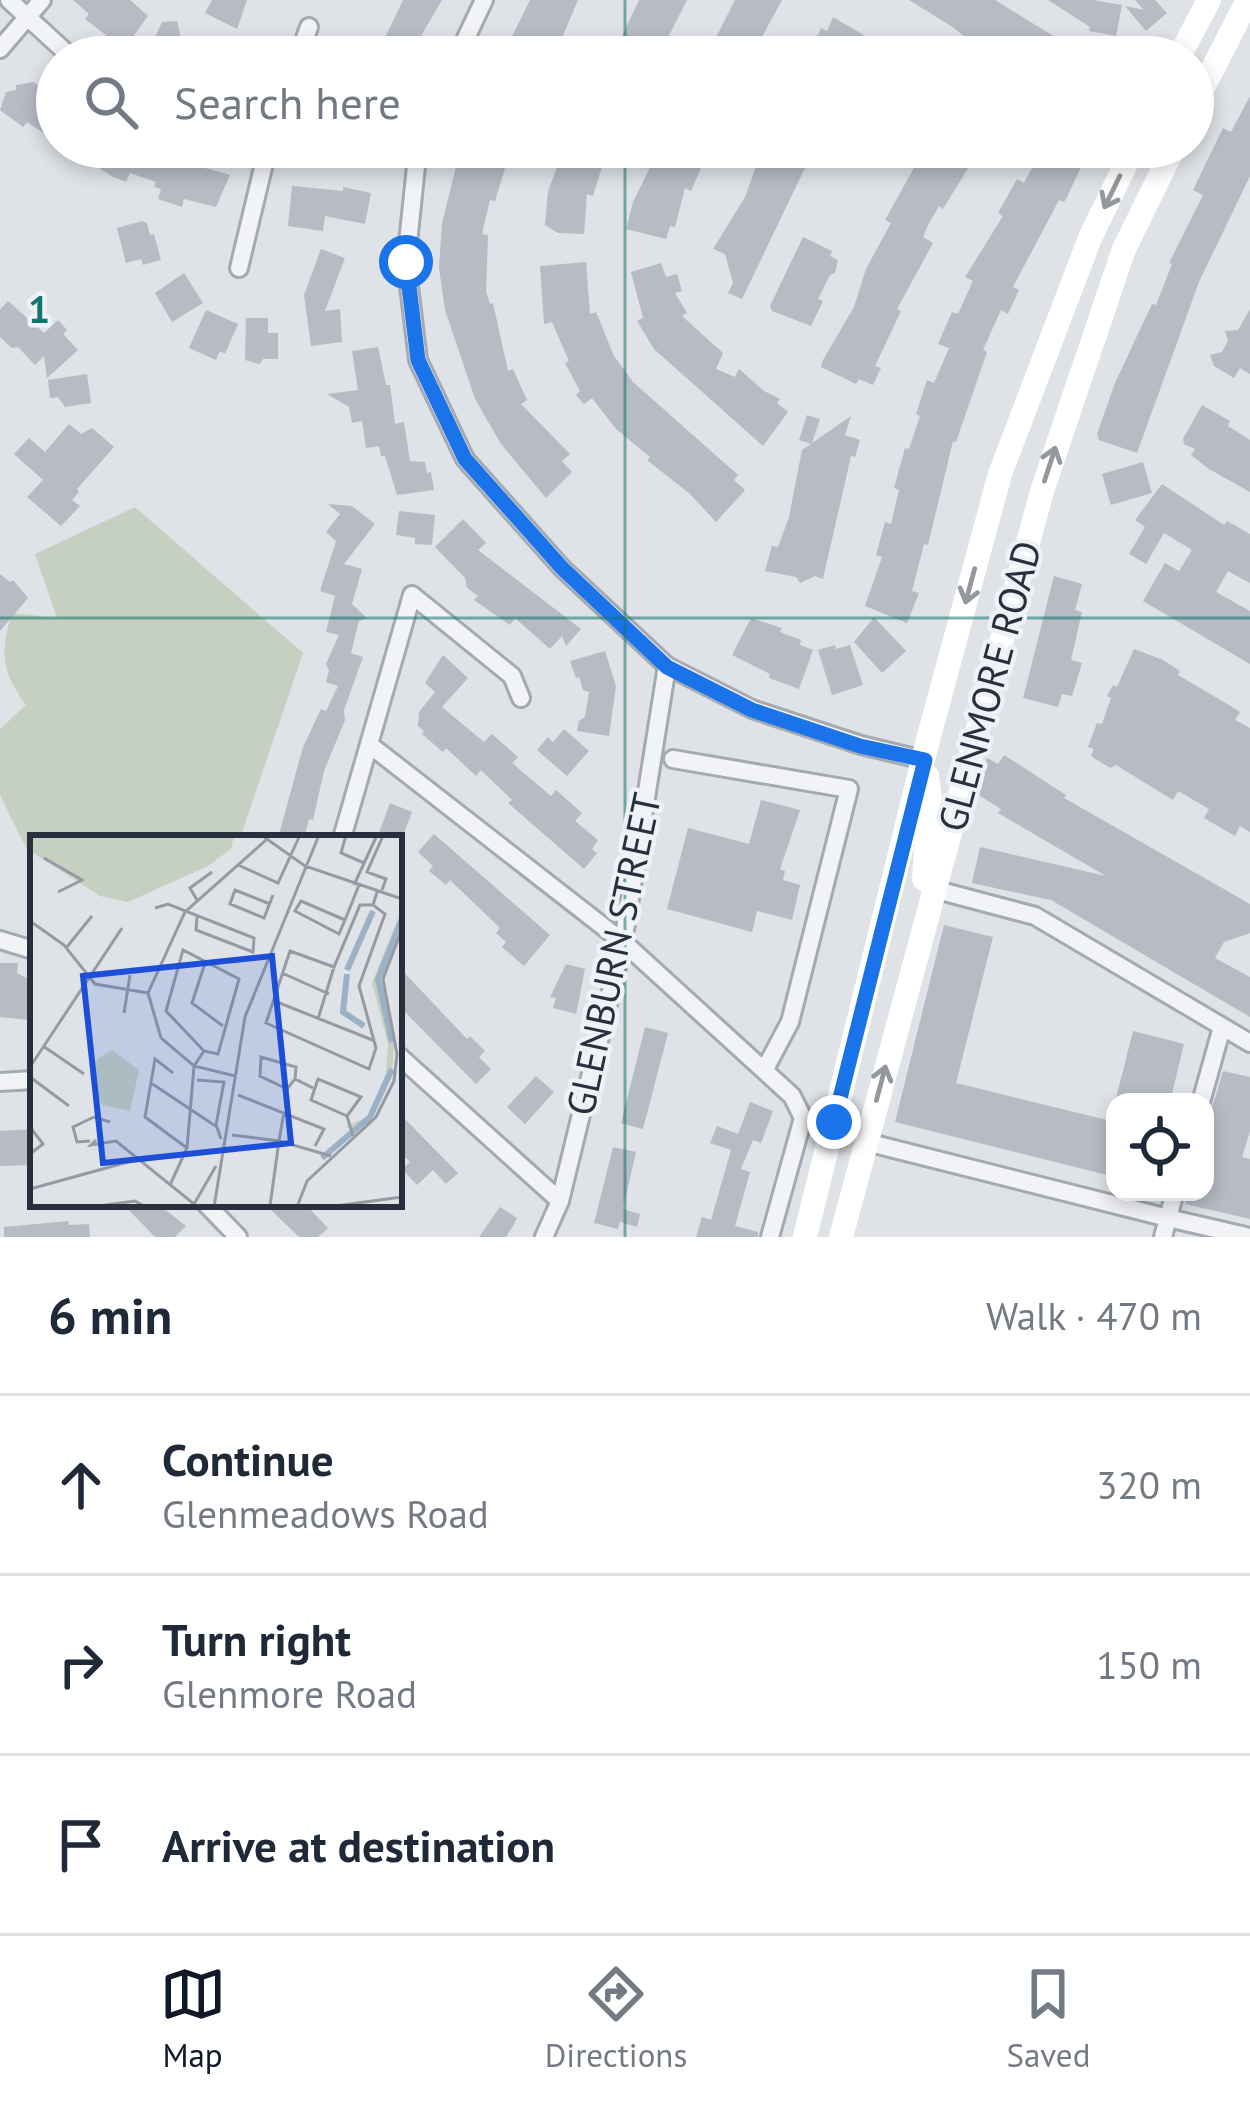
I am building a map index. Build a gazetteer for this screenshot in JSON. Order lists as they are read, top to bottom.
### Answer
{
  "streets": {
    "main road": ["GLENMORE ROAD"],
    "street": ["GLENBURN STREET"]
  },
  "page": {
    "search": "Search here",
    "heading": ["6 min", "Walk · 470 m"],
    "list": [
      ["Continue", "Glenmeadows Road", "320 m"],
      ["Turn right", "Glenmore Road", "150 m"],
      "Arrive at destination"
    ],
    "nav": ["Map", "Directions", "Saved"]
  },
  "grid": {
    "rows": ["1"]
  }
}
